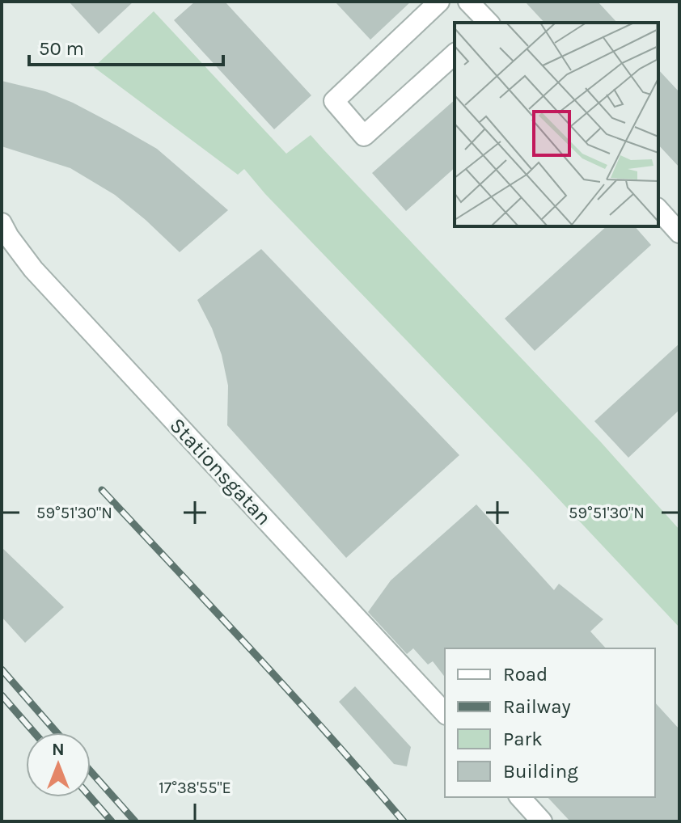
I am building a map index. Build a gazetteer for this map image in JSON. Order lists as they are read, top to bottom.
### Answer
{
  "streets": {
    "street": ["Stationsgatan"]
  },
  "legend": [
    "Road",
    "Railway",
    "Park",
    "Building"
  ],
  "scale_bar": "50 m",
  "north": "top",
  "coordinates": ["59°51'30\"N", "17°38'55\"E"]
}
